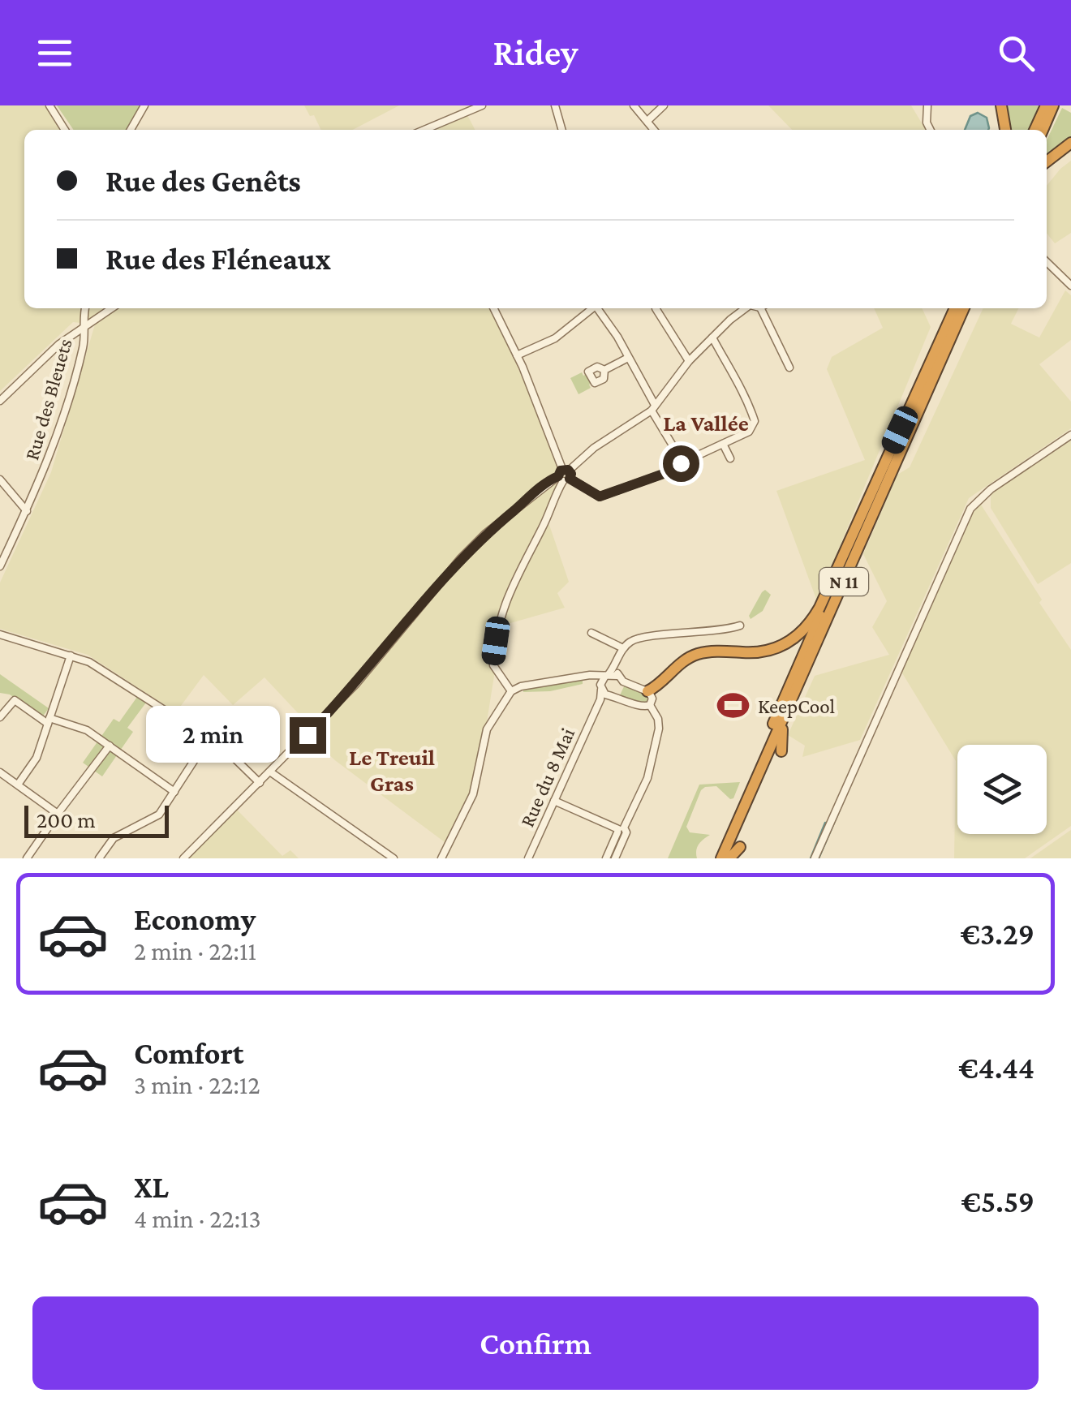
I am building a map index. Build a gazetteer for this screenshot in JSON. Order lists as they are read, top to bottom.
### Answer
{
  "streets": {
    "highway": ["N 11"],
    "street": ["Rue des Bleuets", "Rue du 8 Mai"]
  },
  "districts": ["La Vallée", "Le Treuil Gras"],
  "places": {
    "sports": ["KeepCool"]
  },
  "scale_bar": "200 m",
  "page": {
    "header": "Ridey",
    "banner": ["Rue des Genêts", "Rue des Fléneaux"],
    "bubble": "2 min",
    "scale": "200 m",
    "list": [
      {
        "name": "Economy",
        "note": "2 min · 22:11",
        "value": "€3.29"
      },
      {
        "name": "Comfort",
        "note": "3 min · 22:12",
        "value": "€4.44"
      },
      {
        "name": "XL",
        "note": "4 min · 22:13",
        "value": "€5.59"
      }
    ],
    "buttons": "Confirm"
  }
}
